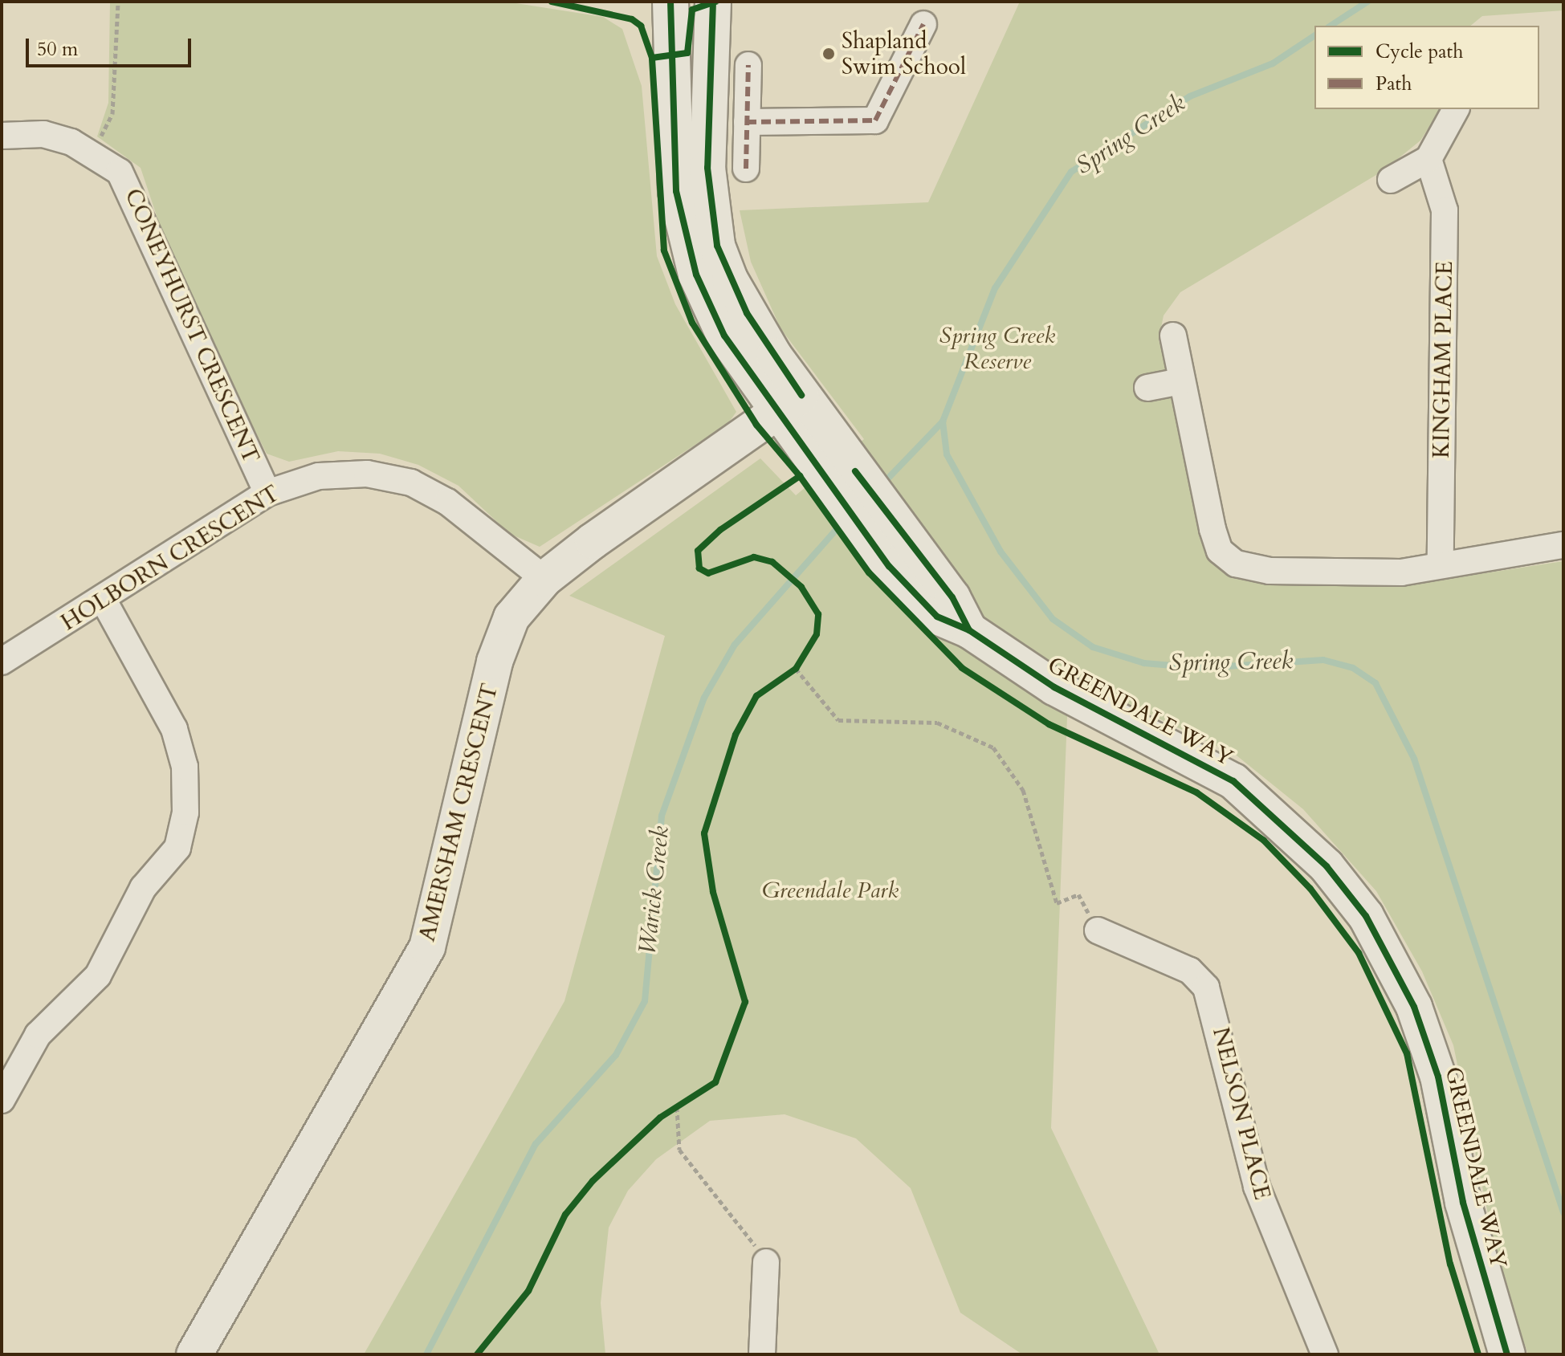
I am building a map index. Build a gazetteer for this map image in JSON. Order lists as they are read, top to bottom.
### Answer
{
  "streets": {
    "street": [
      "CONEYHURST CRESCENT",
      "KINGHAM PLACE",
      "HOLBORN CRESCENT",
      "GREENDALE WAY",
      "AMERSHAM CRESCENT",
      "NELSON PLACE"
    ]
  },
  "crossings": [
    ["CONEYHURST CRESCENT", "HOLBORN CRESCENT"],
    ["HOLBORN CRESCENT", "AMERSHAM CRESCENT"],
    ["GREENDALE WAY", "AMERSHAM CRESCENT"]
  ],
  "water": ["Spring Creek", "Warick Creek"],
  "parks": ["Spring Creek Reserve", "Greendale Park"],
  "places": ["Shapland Swim School"],
  "legend": ["Cycle path", "Path"],
  "scale_bar": "50 m"
}
